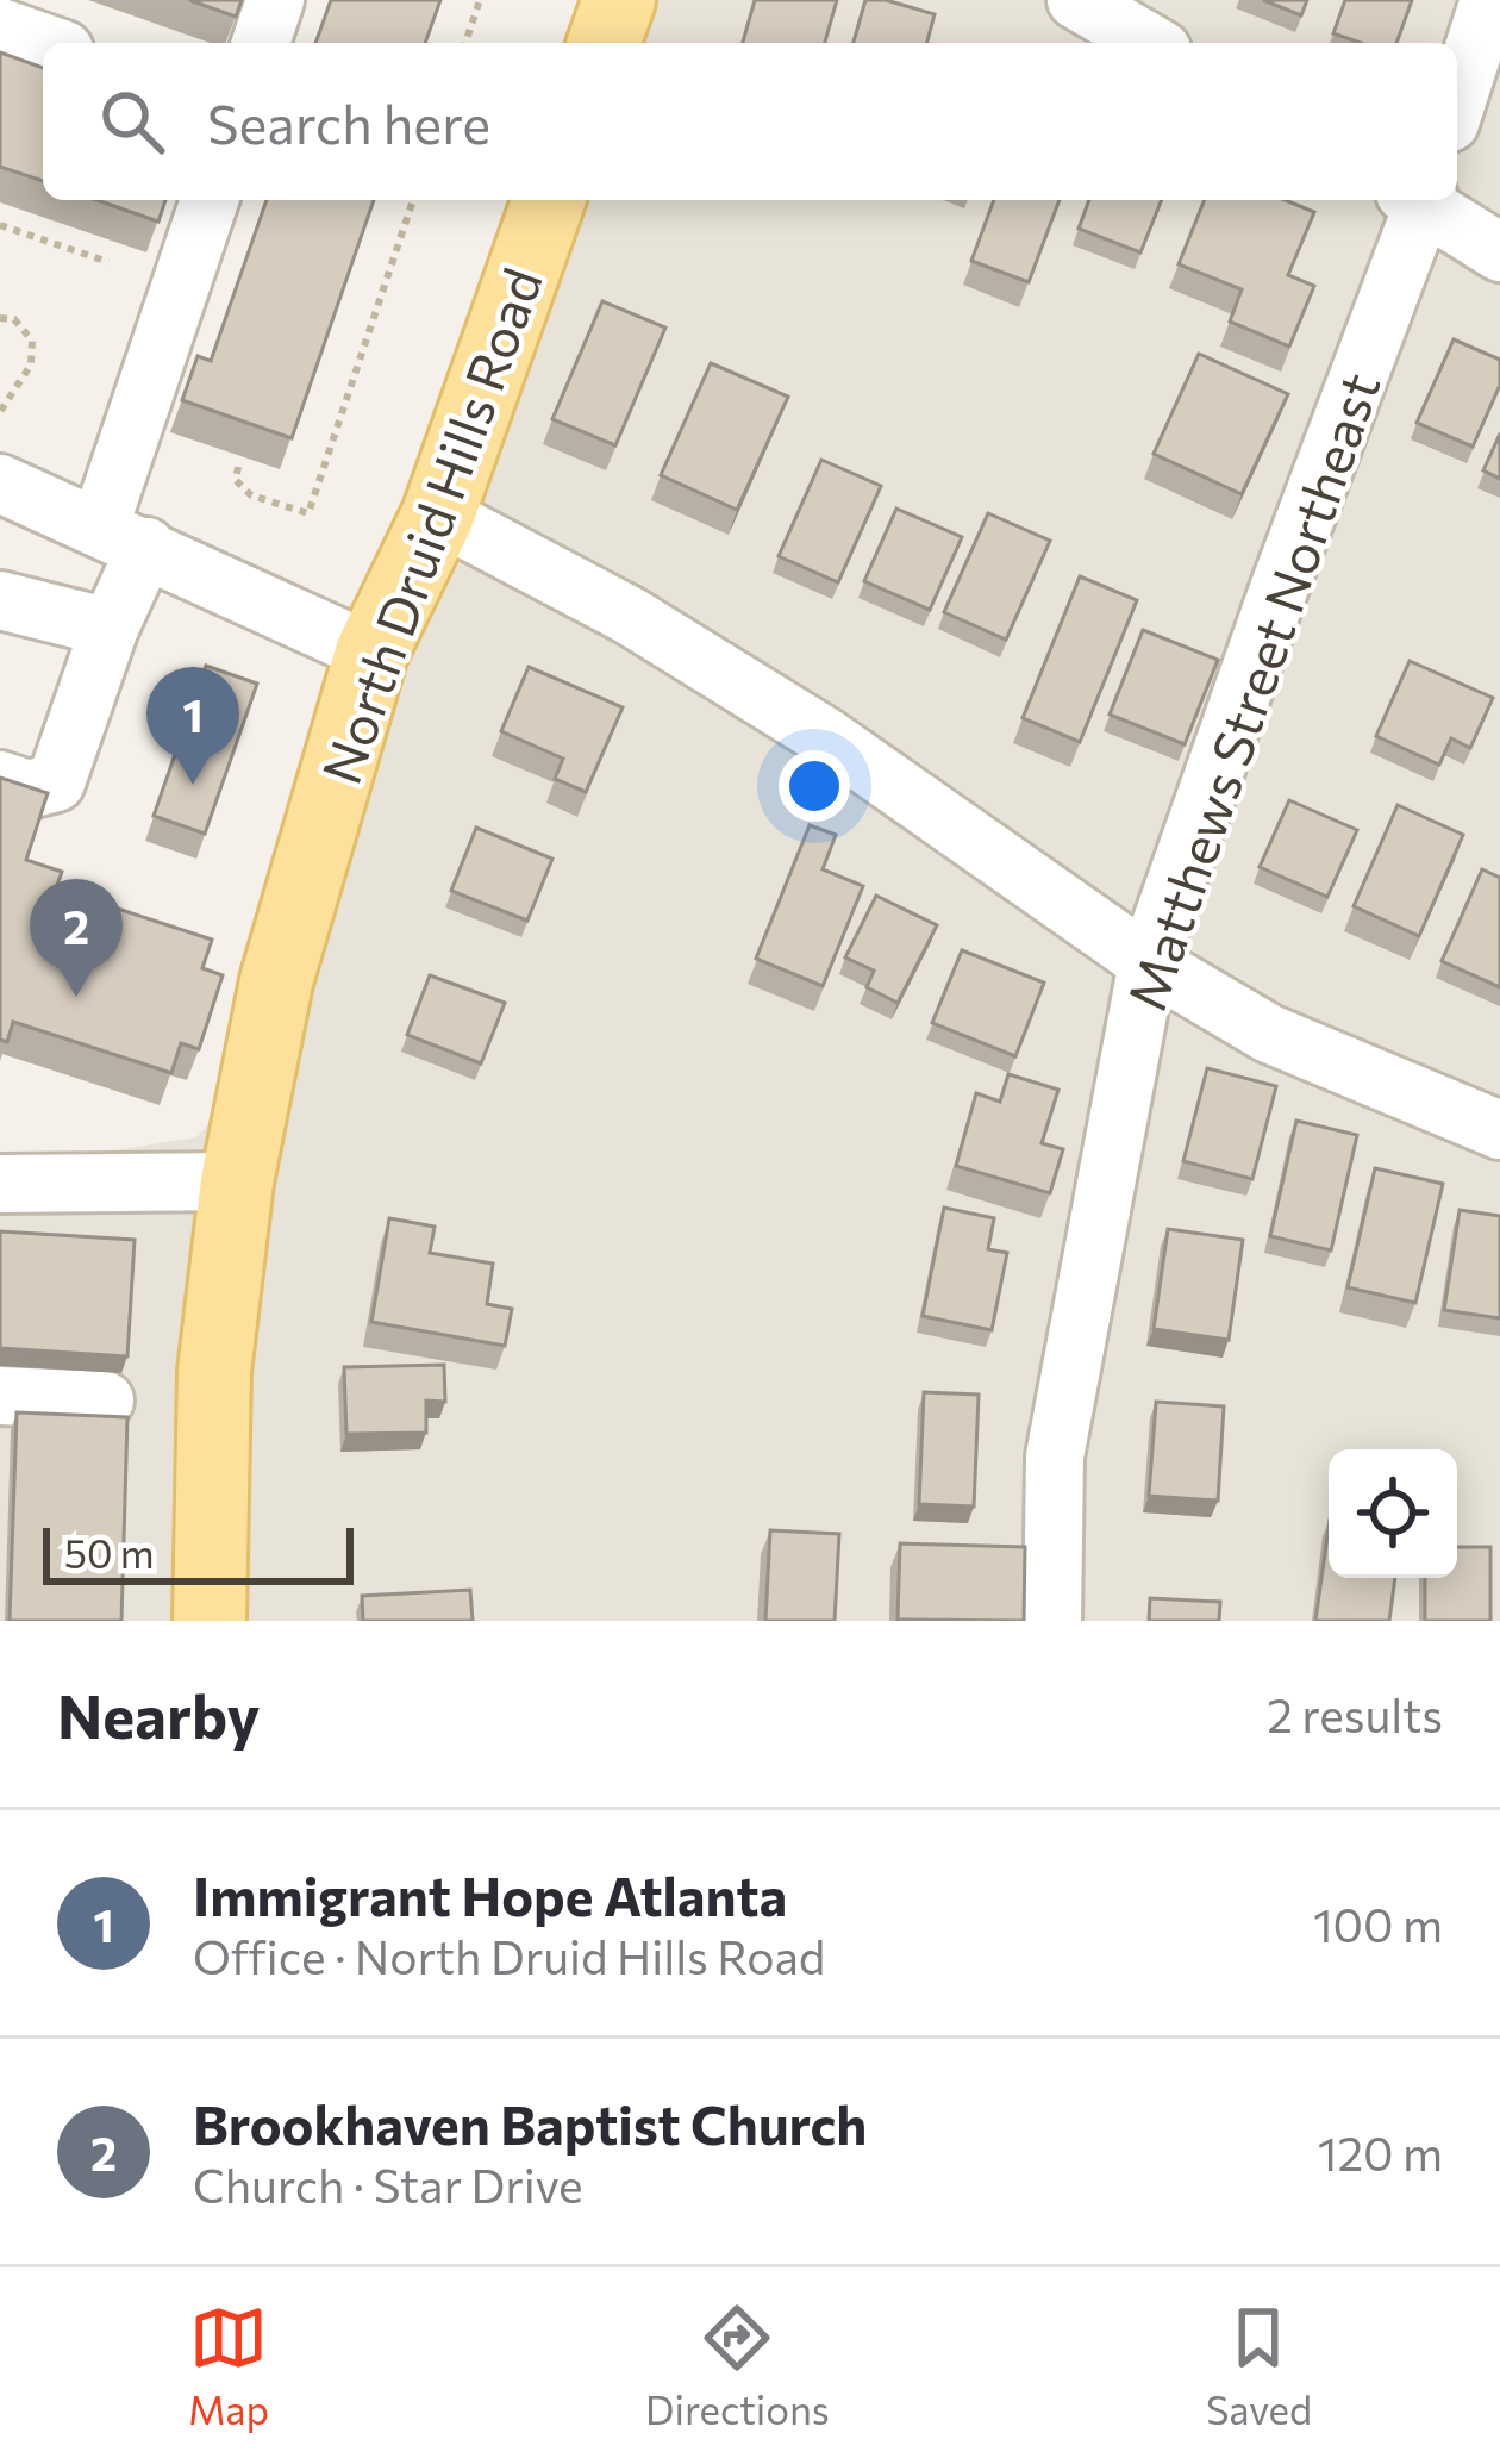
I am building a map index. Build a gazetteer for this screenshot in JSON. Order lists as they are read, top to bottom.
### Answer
{
  "streets": {
    "main road": ["North Druid Hills Road"],
    "street": ["Matthews Street Northeast"]
  },
  "scale_bar": "50 m",
  "page": {
    "search": "Search here",
    "pins": ["1", "2"],
    "scale": "50 m",
    "heading": ["Nearby", "2 results"],
    "list": [
      {
        "mark": "1",
        "name": "Immigrant Hope Atlanta",
        "note": "Office · North Druid Hills Road",
        "value": "100 m"
      },
      {
        "mark": "2",
        "name": "Brookhaven Baptist Church",
        "note": "Church · Star Drive",
        "value": "120 m"
      }
    ],
    "nav": ["Map", "Directions", "Saved"]
  }
}
